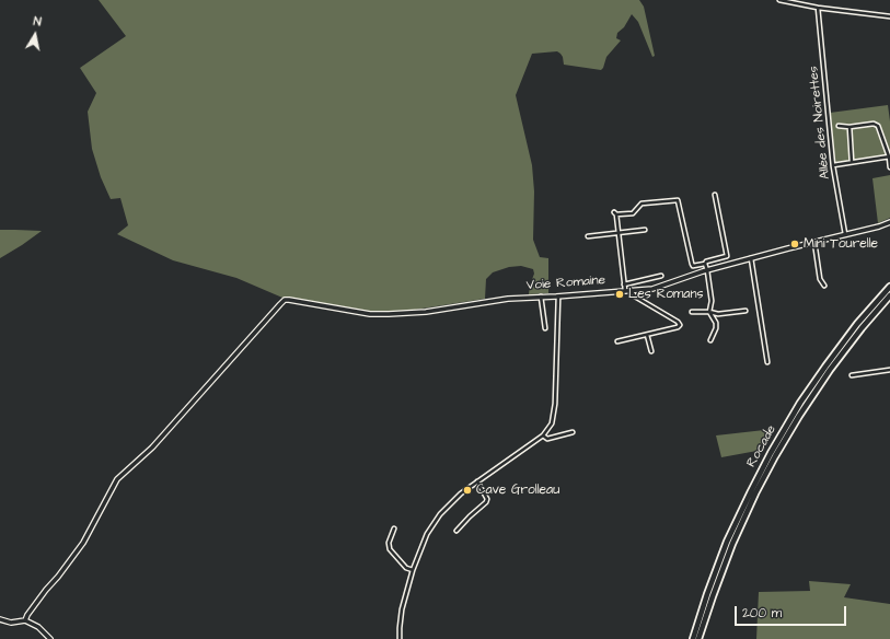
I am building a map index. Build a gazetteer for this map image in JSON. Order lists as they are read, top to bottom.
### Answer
{
  "streets": {
    "highway": ["Rocade"],
    "street": ["Allée des Noirettes", "Voie Romaine"]
  },
  "crossings": [
    ["Allée des Noirettes", "Voie Romaine"]
  ],
  "places": ["Mini Tourelle", "Les Romans", "Cave Grolleau"],
  "scale_bar": "200 m",
  "north": "top"
}
